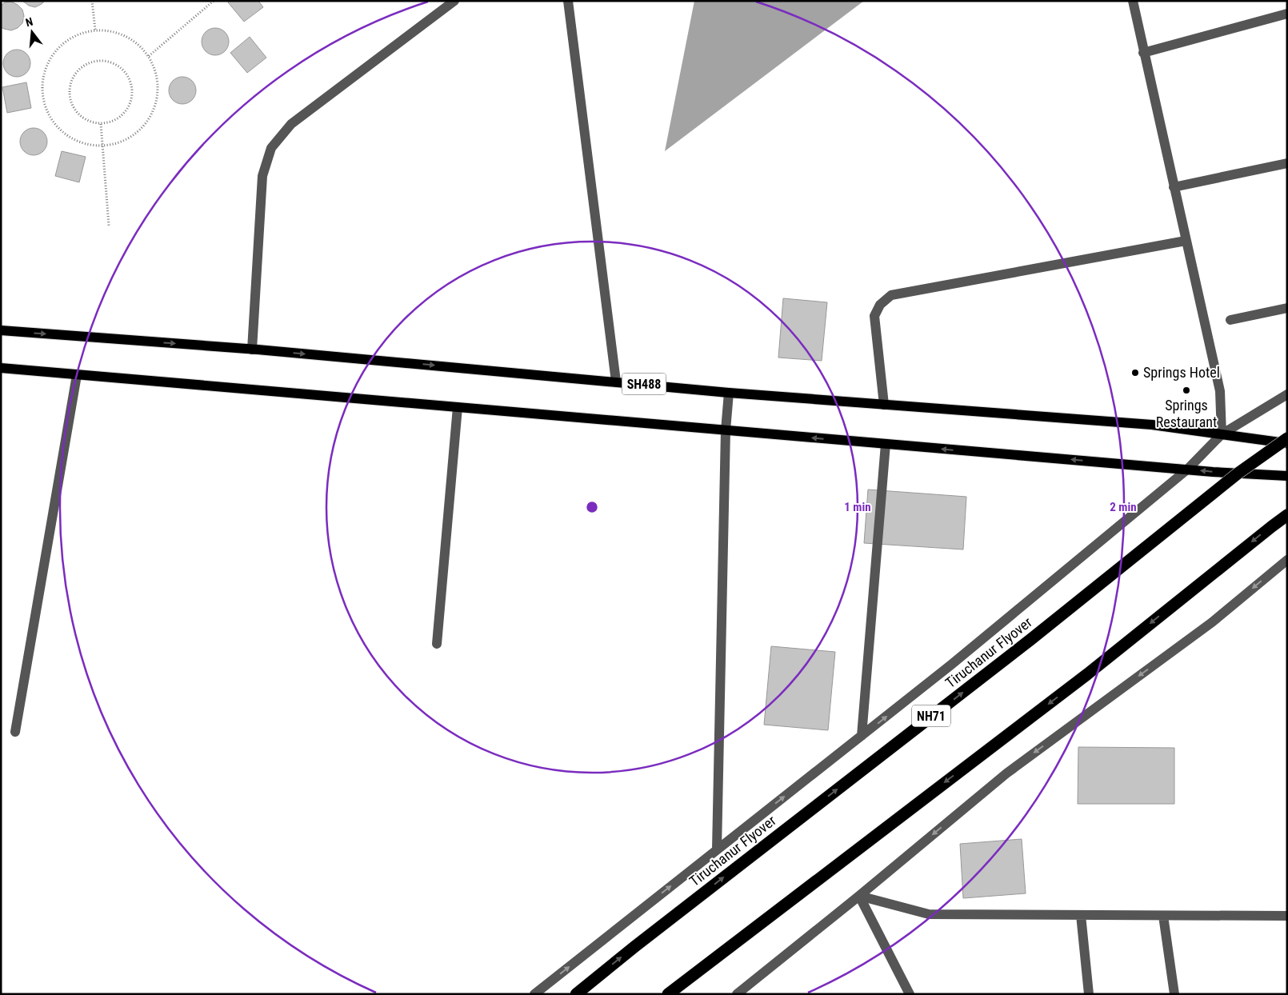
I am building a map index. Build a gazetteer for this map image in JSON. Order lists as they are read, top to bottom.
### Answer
{
  "streets": {
    "highway": ["Tiruchanur Flyover", "NH71"],
    "main road": ["SH488"]
  },
  "places": ["Springs Hotel", "Springs Restaurant"],
  "north": "top",
  "rings": ["1 min", "2 min"]
}
